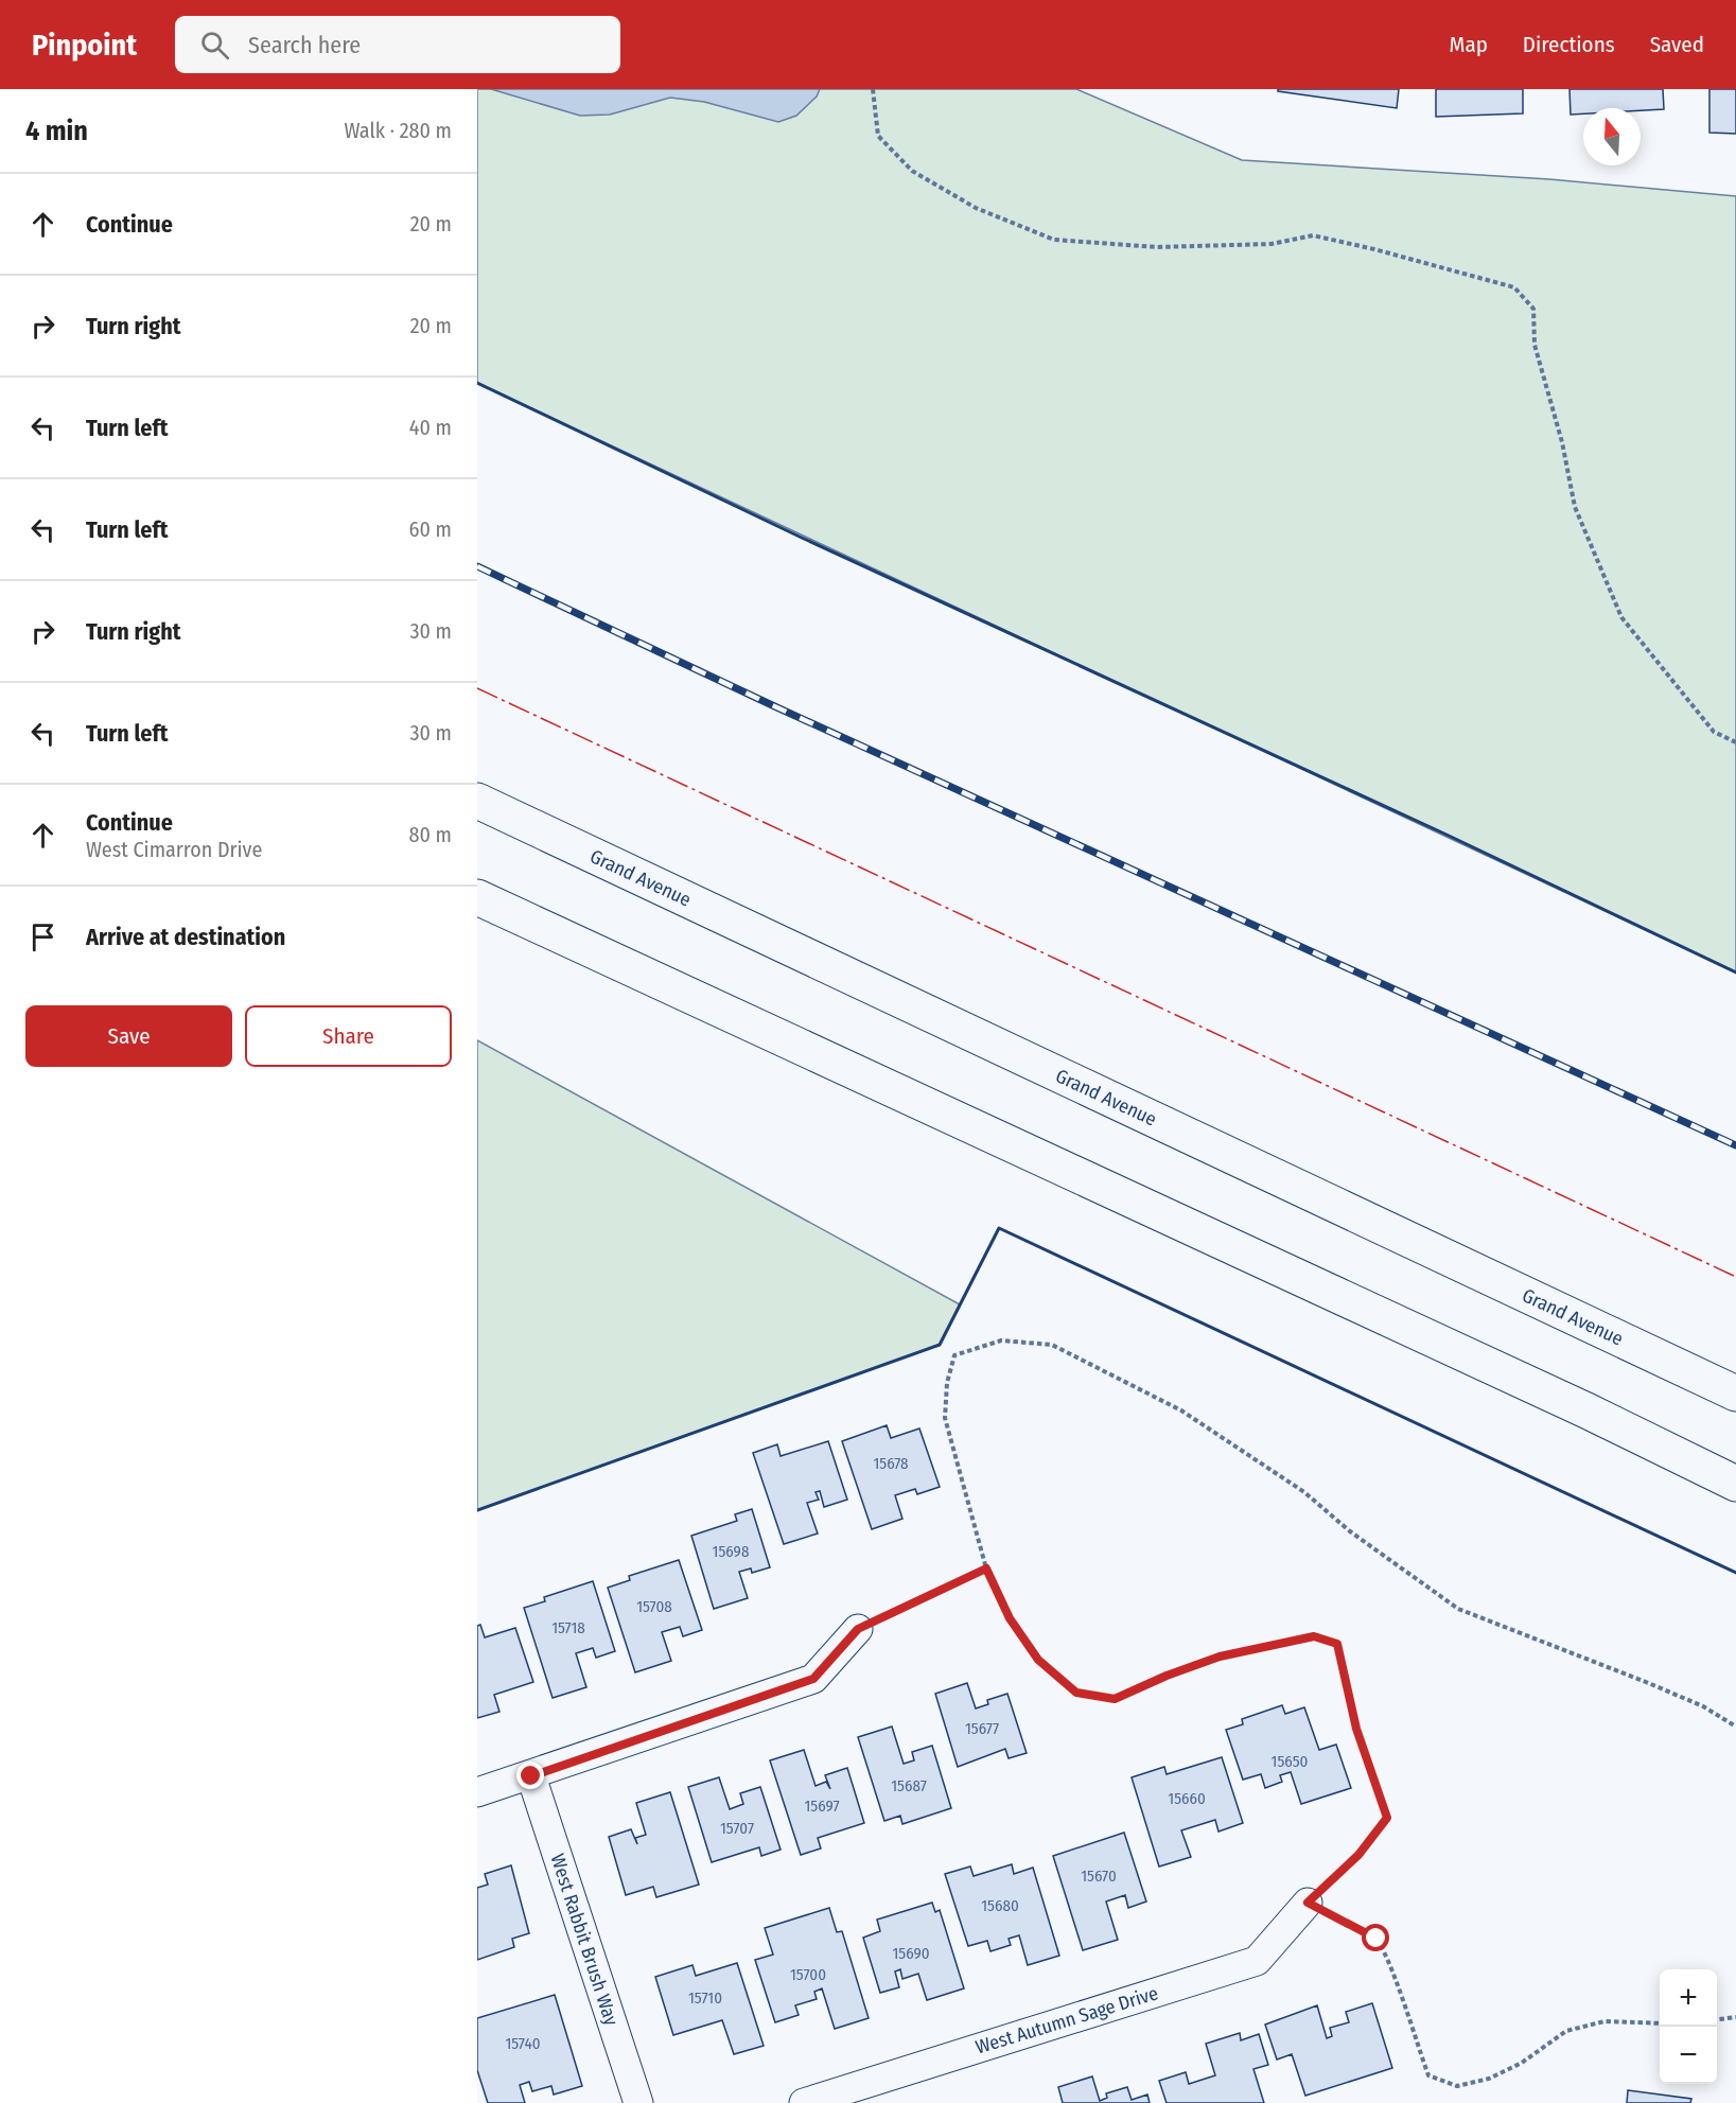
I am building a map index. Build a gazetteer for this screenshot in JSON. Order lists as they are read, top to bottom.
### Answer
{
  "streets": {
    "highway": ["Grand Avenue"],
    "street": ["West Rabbit Brush Way", "West Autumn Sage Drive"]
  },
  "house_numbers": [
    "15678",
    "15698",
    "15708",
    "15718",
    "15677",
    "15650",
    "15687",
    "15660",
    "15697",
    "15707",
    "15670",
    "15680",
    "15690",
    "15700",
    "15710",
    "15740"
  ],
  "north": "top",
  "page": {
    "header": "Pinpoint",
    "search": "Search here",
    "nav": ["Map", "Directions", "Saved"],
    "heading": ["4 min", "Walk · 280 m"],
    "list": [
      ["Continue", "20 m"],
      ["Turn right", "20 m"],
      ["Turn left", "40 m"],
      ["Turn left", "60 m"],
      ["Turn right", "30 m"],
      ["Turn left", "30 m"],
      ["Continue", "West Cimarron Drive", "80 m"],
      "Arrive at destination"
    ],
    "buttons": ["Save", "Share"],
    "map_buttons": ["+", "−"]
  }
}
